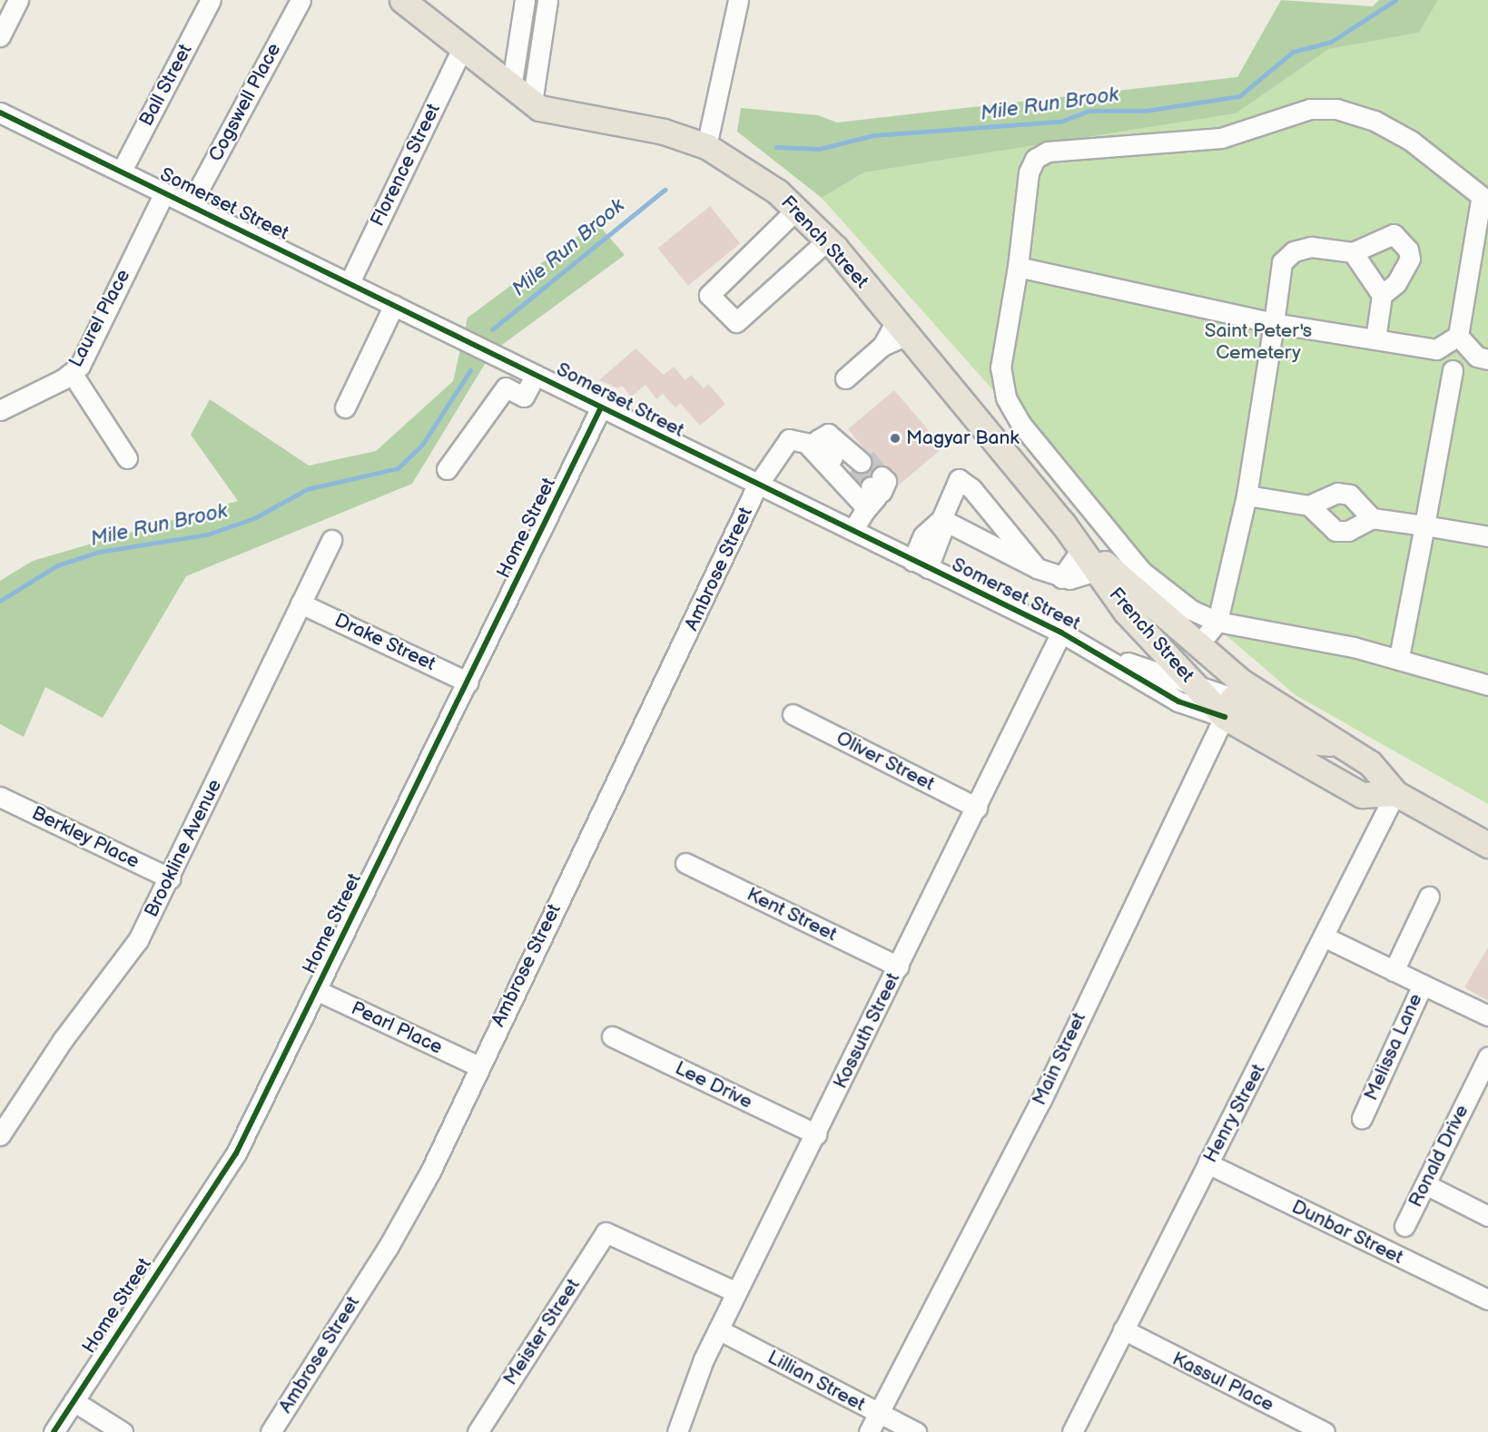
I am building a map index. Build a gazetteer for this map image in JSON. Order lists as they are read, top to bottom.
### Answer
{
  "streets": {
    "main road": ["Somerset Street", "French Street"],
    "street": [
      "Ball Street",
      "Cogswell Place",
      "Florence Street",
      "Laurel Place",
      "Home Street",
      "Ambrose Street",
      "Drake Street",
      "Oliver Street",
      "Berkley Place",
      "Brookline Avenue",
      "Kent Street",
      "Pearl Place",
      "Kossuth Street",
      "Melissa Lane",
      "Main Street",
      "Lee Drive",
      "Henry Street",
      "Ronald Drive",
      "Dunbar Street",
      "Meister Street",
      "Lillian Street",
      "Kassul Place"
    ]
  },
  "crossings": [
    ["Ball Street", "Somerset Street"],
    ["Cogswell Place", "Somerset Street"],
    ["Florence Street", "Somerset Street"],
    ["Florence Street", "French Street"],
    ["Somerset Street", "French Street"],
    ["Somerset Street", "Laurel Place"],
    ["Somerset Street", "Home Street"],
    ["Somerset Street", "Ambrose Street"],
    ["Somerset Street", "Kossuth Street"],
    ["Somerset Street", "Main Street"],
    ["Somerset Street", "Henry Street"],
    ["French Street", "Main Street"],
    ["Home Street", "Drake Street"],
    ["Home Street", "Pearl Place"],
    ["Ambrose Street", "Pearl Place"],
    ["Drake Street", "Brookline Avenue"],
    ["Oliver Street", "Kossuth Street"],
    ["Berkley Place", "Brookline Avenue"],
    ["Kent Street", "Kossuth Street"],
    ["Kossuth Street", "Lee Drive"],
    ["Kossuth Street", "Meister Street"],
    ["Kossuth Street", "Lillian Street"],
    ["Melissa Lane", "Henry Street"],
    ["Main Street", "Lillian Street"],
    ["Henry Street", "Dunbar Street"],
    ["Henry Street", "Kassul Place"]
  ],
  "water": ["Mile Run Brook"],
  "parks": ["Saint Peter's Cemetery"],
  "places": ["Magyar Bank"]
}
